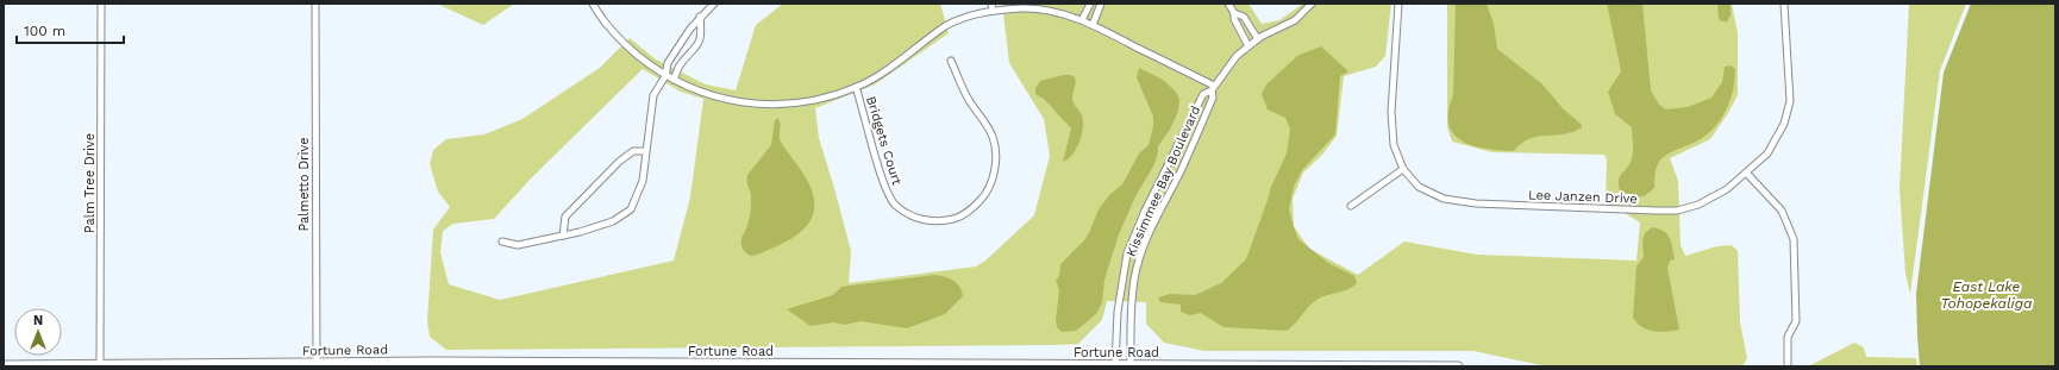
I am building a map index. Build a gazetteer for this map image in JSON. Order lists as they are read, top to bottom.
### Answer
{
  "streets": {
    "street": [
      "Bridgets Court",
      "Kissimmee Bay Boulevard",
      "Palm Tree Drive",
      "Palmetto Drive",
      "Lee Janzen Drive",
      "Fortune Road"
    ]
  },
  "crossings": [
    ["Kissimmee Bay Boulevard", "Fortune Road"],
    ["Palm Tree Drive", "Fortune Road"],
    ["Palmetto Drive", "Fortune Road"]
  ],
  "water": ["East Lake Tohopekaliga"],
  "scale_bar": "100 m",
  "north": "top"
}
